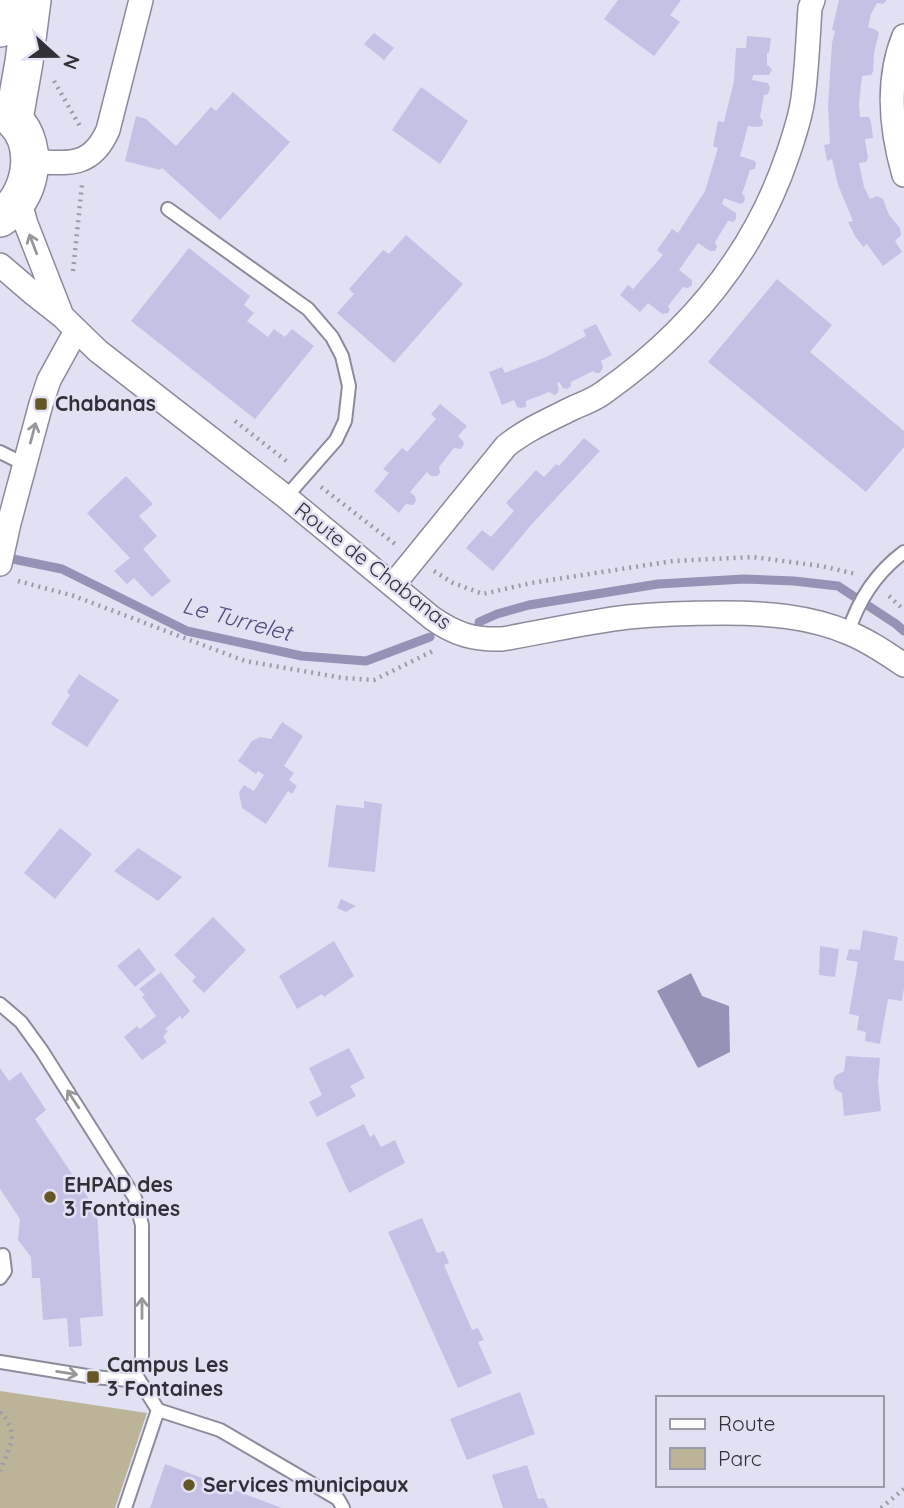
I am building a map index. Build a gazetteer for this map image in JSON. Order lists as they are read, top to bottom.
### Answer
{
  "streets": {
    "street": ["Route de Chabanas"]
  },
  "water": ["Le Turrelet"],
  "places": {
    "transit": ["Chabanas", "Campus Les 3 Fontaines"],
    "other": ["EHPAD des 3 Fontaines", "Services municipaux"]
  },
  "legend": ["Route", "Parc"],
  "north": "right"
}
